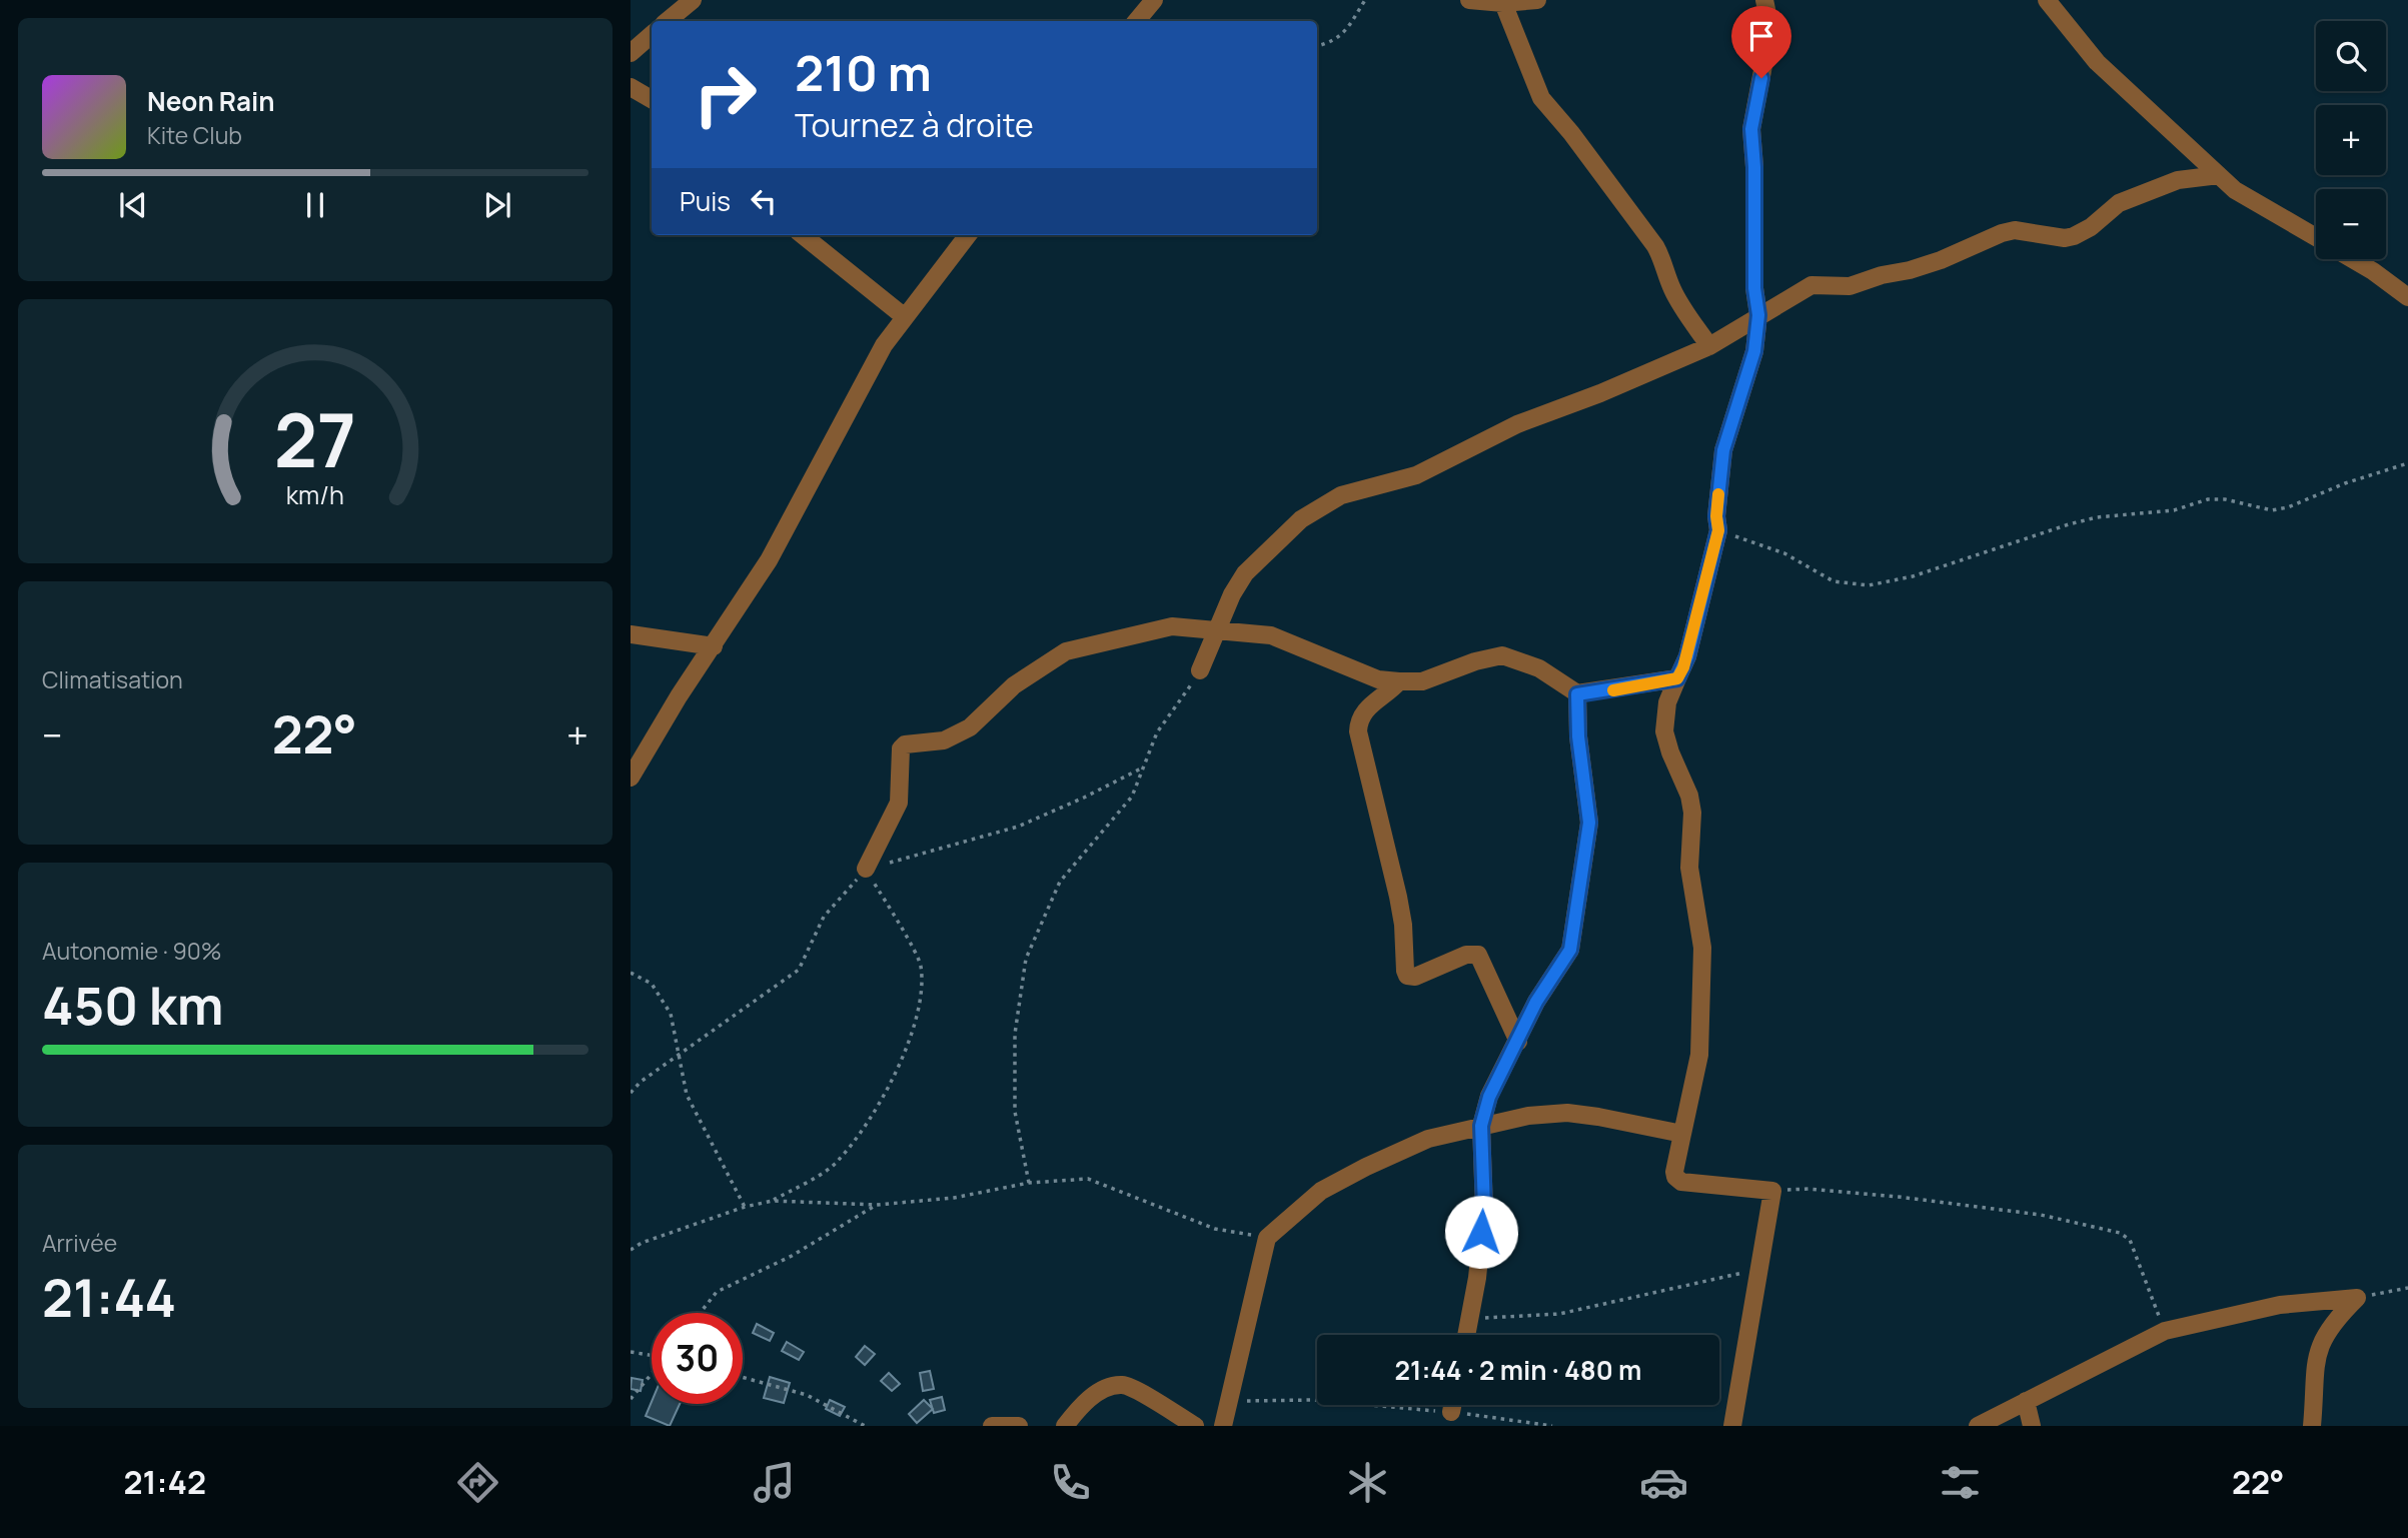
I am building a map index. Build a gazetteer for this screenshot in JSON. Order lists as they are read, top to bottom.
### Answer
{
  "page": {
    "map_buttons": ["+", "−"],
    "turn": ["210 m", "Tournez à droite"],
    "song": ["Neon Rain", "Kite Club"],
    "then": "Puis",
    "tile": [
      "Climatisation",
      ["Autonomie · 90%", "450 km"],
      ["Arrivée", "21:44"]
    ],
    "heat": ["−", "22°", "+"],
    "limit": "30",
    "trip": "21:44 · 2 min · 480 m",
    "tabs": ["21:42", "22°"],
    "gauge": ["27", "km/h"]
  }
}
